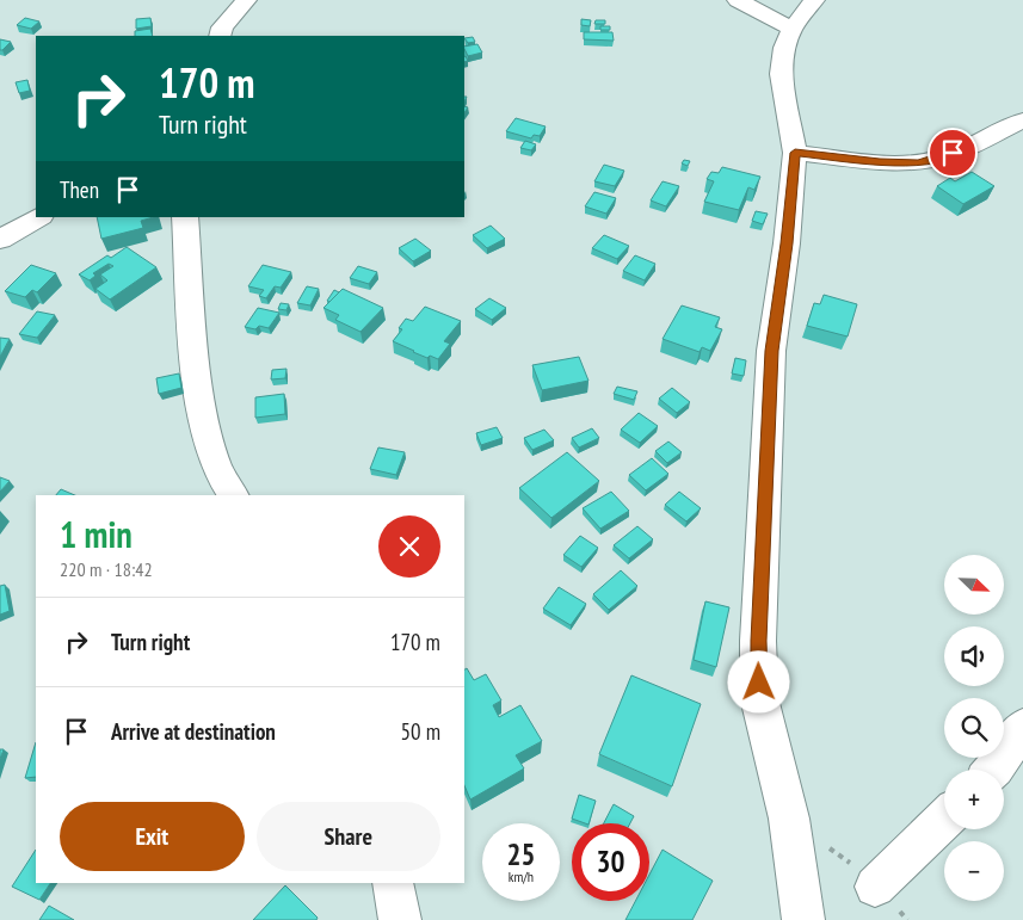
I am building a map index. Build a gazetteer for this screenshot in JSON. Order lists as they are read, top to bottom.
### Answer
{
  "north": "bottom right",
  "page": {
    "turn": ["170 m", "Turn right"],
    "then": "Then",
    "heading": ["1 min", "220 m · 18:42"],
    "map_buttons": ["+", "−"],
    "list": [
      {
        "name": "Turn right",
        "value": "170 m"
      },
      {
        "name": "Arrive at destination",
        "value": "50 m"
      }
    ],
    "buttons": ["Exit", "Share"],
    "speed": "25 km/h",
    "limit": "30"
  }
}
